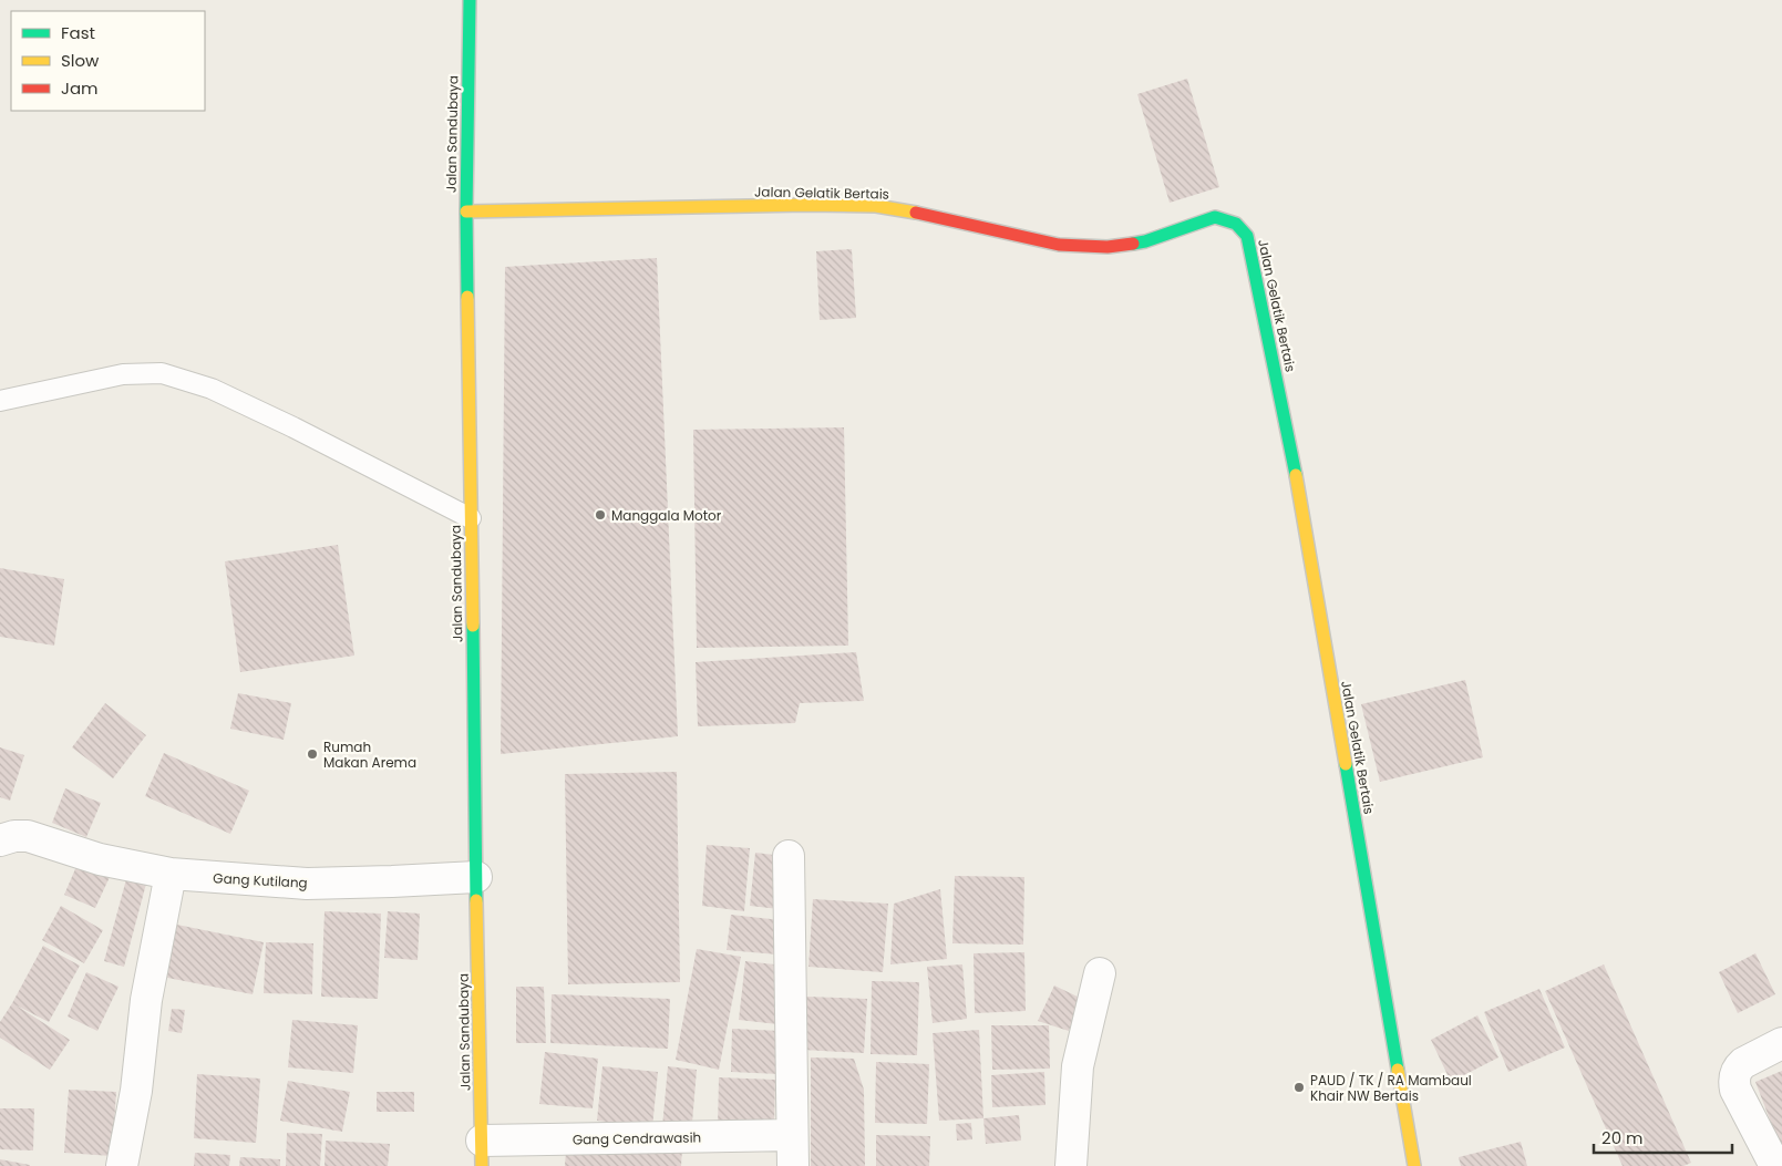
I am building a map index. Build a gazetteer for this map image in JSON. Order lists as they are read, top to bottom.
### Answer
{
  "streets": {
    "main road": ["Jalan Sandubaya", "Jalan Gelatik Bertais"],
    "street": ["Gang Kutilang", "Gang Cendrawasih"]
  },
  "crossings": [
    ["Jalan Sandubaya", "Jalan Gelatik Bertais"],
    ["Jalan Sandubaya", "Gang Kutilang"],
    ["Jalan Sandubaya", "Gang Cendrawasih"]
  ],
  "places": ["Manggala Motor", "Rumah Makan Arema", "PAUD / TK / RA Mambaul Khair NW Bertais"],
  "legend": ["Fast", "Slow", "Jam"],
  "scale_bar": "20 m"
}
